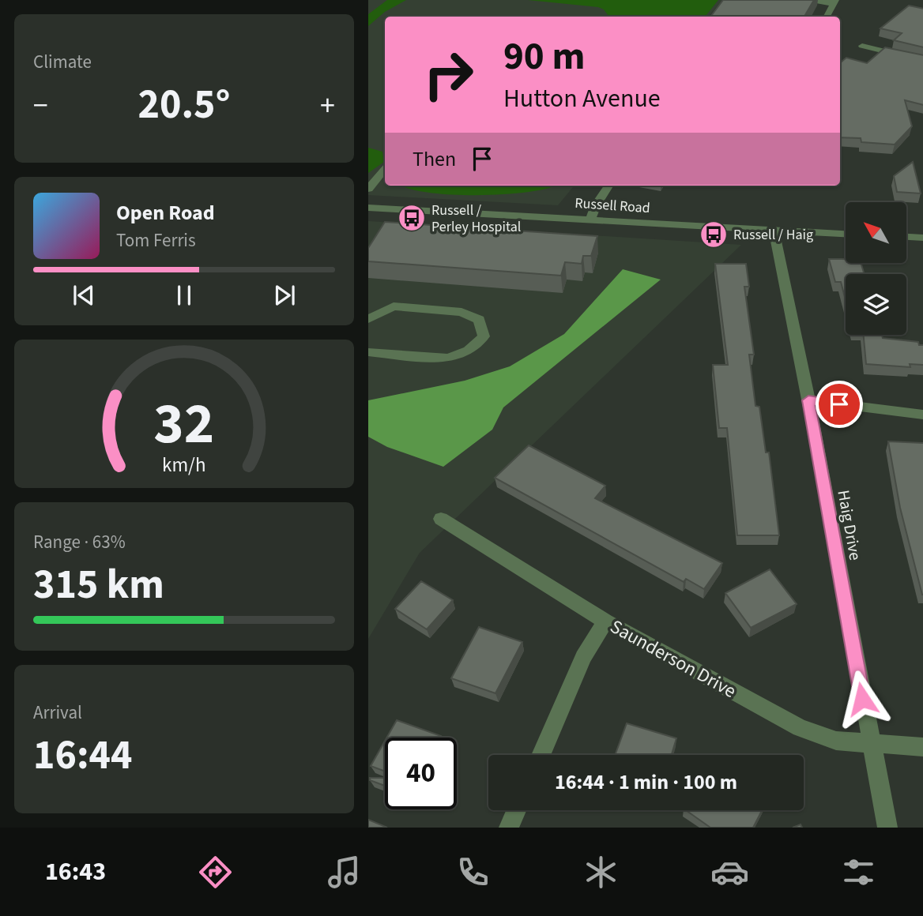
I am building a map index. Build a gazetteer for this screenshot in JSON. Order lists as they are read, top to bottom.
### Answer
{
  "streets": {
    "street": ["Russell Road", "Haig Drive", "Saunderson Drive"]
  },
  "crossings": [
    ["Russell Road", "Haig Drive"],
    ["Haig Drive", "Saunderson Drive"]
  ],
  "places": {
    "bus stop": ["Russell / Perley Hospital", "Russell / Haig"]
  },
  "north": "top left",
  "page": {
    "tile": [
      "Climate",
      ["Range · 63%", "315 km"],
      ["Arrival", "16:44"]
    ],
    "turn": ["90 m", "Hutton Avenue"],
    "heat": ["−", "20.5°", "+"],
    "then": "Then",
    "song": ["Open Road", "Tom Ferris"],
    "limit": "40",
    "trip": "16:44 · 1 min · 100 m",
    "tabs": "16:43",
    "gauge": ["32", "km/h"]
  }
}
